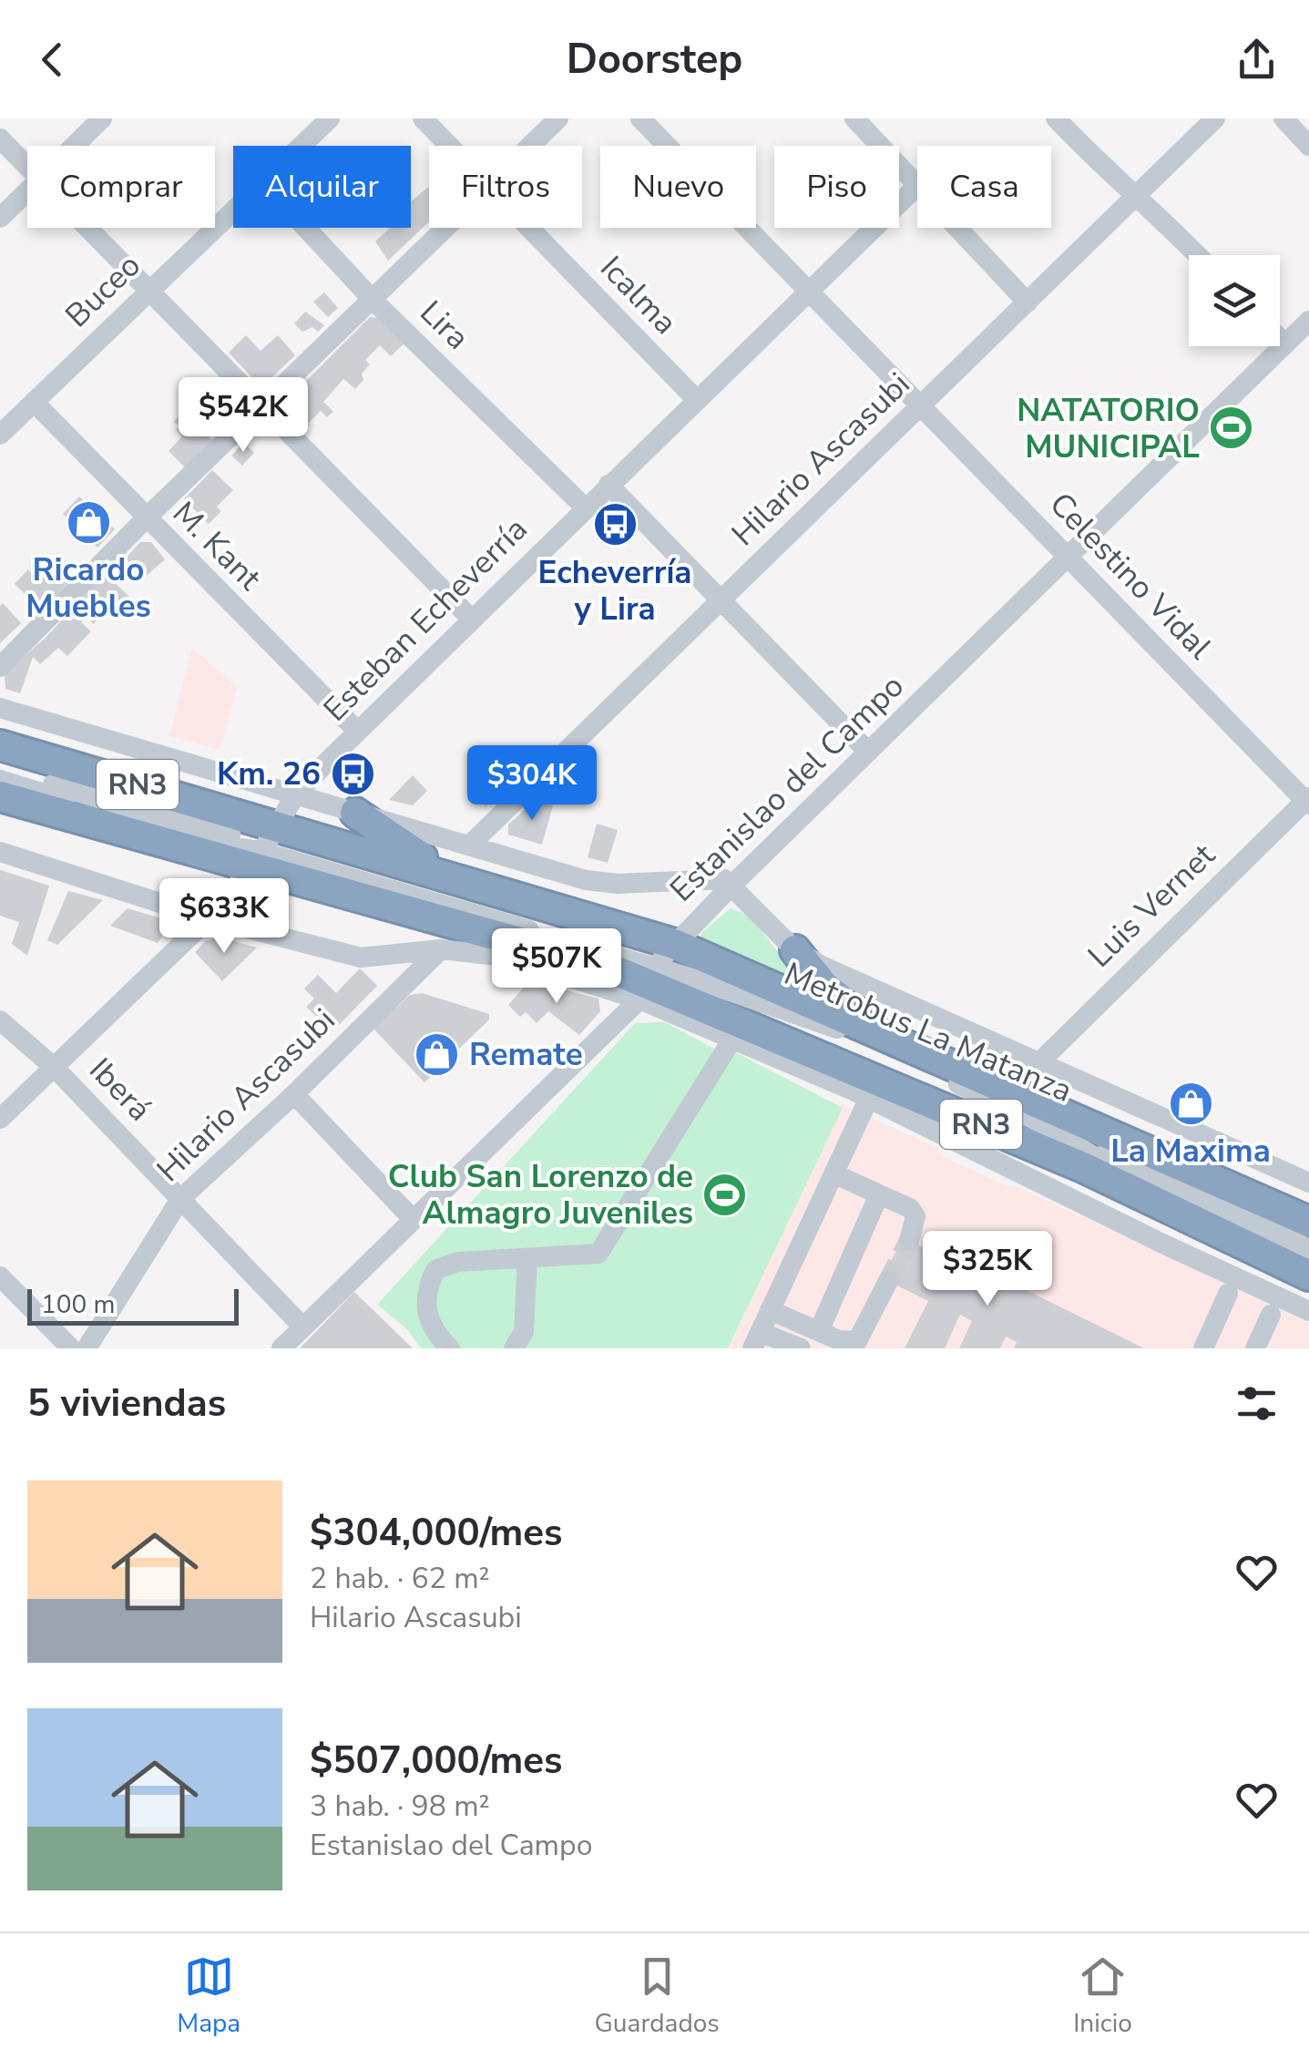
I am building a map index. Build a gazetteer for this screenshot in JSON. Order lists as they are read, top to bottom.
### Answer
{
  "streets": {
    "highway": ["RN3"],
    "street": [
      "Buceo",
      "Icalma",
      "Lira",
      "Hilario Ascasubi",
      "M. Kant",
      "Celestino Vidal",
      "Esteban Echeverría",
      "Estanislao del Campo",
      "Luis Vernet",
      "Metrobus La Matanza",
      "Iberá"
    ]
  },
  "crossings": [
    ["Buceo", "M. Kant"],
    ["Icalma", "Esteban Echeverría"],
    ["Lira", "Esteban Echeverría"],
    ["Hilario Ascasubi", "Celestino Vidal"],
    ["Hilario Ascasubi", "Iberá"],
    ["M. Kant", "Esteban Echeverría"],
    ["Celestino Vidal", "Esteban Echeverría"],
    ["Celestino Vidal", "Estanislao del Campo"],
    ["Celestino Vidal", "Luis Vernet"],
    ["Esteban Echeverría", "RN3"],
    ["Esteban Echeverría", "Metrobus La Matanza"],
    ["Esteban Echeverría", "Iberá"],
    ["RN3", "Estanislao del Campo"],
    ["RN3", "Metrobus La Matanza"],
    ["Estanislao del Campo", "Metrobus La Matanza"],
    ["Estanislao del Campo", "Iberá"]
  ],
  "places": {
    "sports": ["NATATORIO MUNICIPAL", "Club San Lorenzo de Almagro Juveniles"],
    "shop": ["Ricardo Muebles", "Remate", "La Maxima"],
    "bus stop": ["Echeverría y Lira", "Km. 26"]
  },
  "scale_bar": "100 m",
  "page": {
    "header": "Doorstep",
    "chip": [
      "Comprar",
      "Alquilar",
      "Filtros",
      "Nuevo",
      "Piso",
      "Casa"
    ],
    "price": [
      "$542K",
      "$304K",
      "$633K",
      "$507K",
      "$325K"
    ],
    "scale": "100 m",
    "heading": "5 viviendas",
    "list": [
      {
        "name": "$304,000/mes",
        "note": "2 hab. · 62 m² · Hilario Ascasubi"
      },
      {
        "name": "$507,000/mes",
        "note": "3 hab. · 98 m² · Estanislao del Campo"
      }
    ],
    "tabs": ["Mapa", "Guardados", "Inicio"]
  }
}
